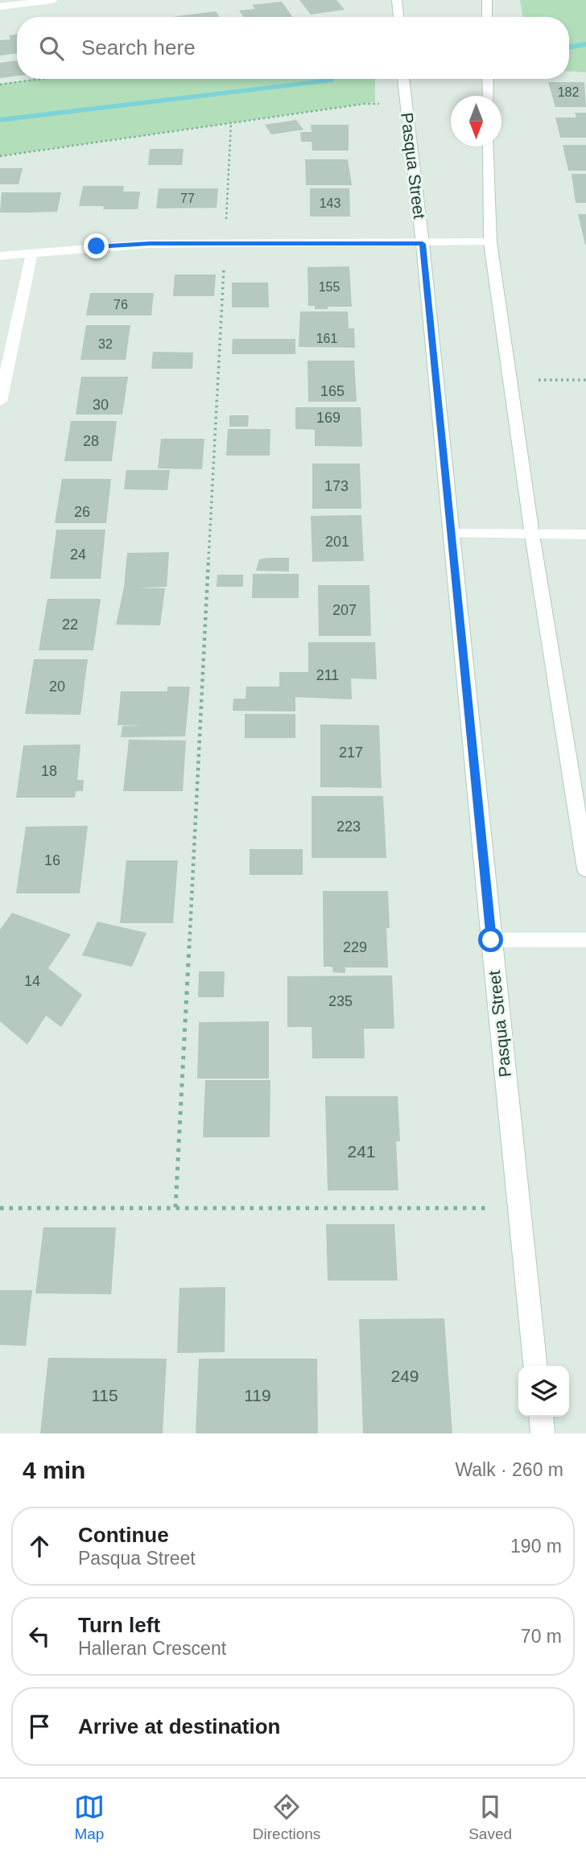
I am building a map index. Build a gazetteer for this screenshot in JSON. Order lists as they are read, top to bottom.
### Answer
{
  "streets": {
    "main road": ["Pasqua Street"]
  },
  "house_numbers": [
    "182",
    "77",
    "143",
    "155",
    "76",
    "161",
    "32",
    "165",
    "30",
    "169",
    "28",
    "173",
    "26",
    "201",
    "24",
    "207",
    "22",
    "211",
    "20",
    "217",
    "18",
    "223",
    "16",
    "229",
    "14",
    "235",
    "241",
    "249",
    "115",
    "119"
  ],
  "north": "bottom",
  "page": {
    "search": "Search here",
    "heading": ["4 min", "Walk · 260 m"],
    "list": [
      ["Continue", "Pasqua Street", "190 m"],
      ["Turn left", "Halleran Crescent", "70 m"],
      "Arrive at destination"
    ],
    "nav": ["Map", "Directions", "Saved"]
  }
}
